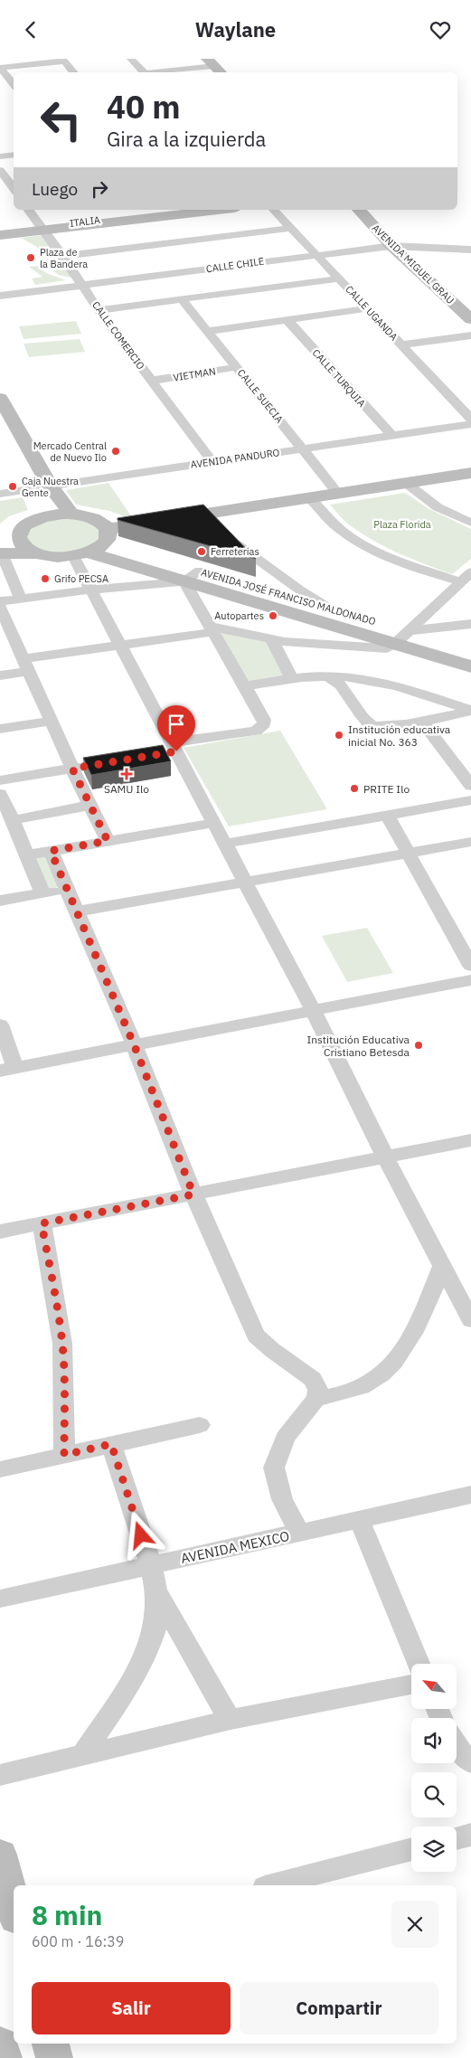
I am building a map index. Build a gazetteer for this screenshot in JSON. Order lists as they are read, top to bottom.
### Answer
{
  "streets": {
    "street": [
      "ITALIA",
      "AVENIDA MIGUEL GRAU",
      "CALLE CHILE",
      "CALLE UGANDA",
      "CALLE COMERCIO",
      "VIETMAN",
      "CALLE TURQUIA",
      "CALLE SUECIA",
      "AVENIDA PANDURO",
      "AVENIDA JOSÉ FRANCISO MALDONADO",
      "AVENIDA MEXICO"
    ]
  },
  "crossings": [
    ["ITALIA", "CALLE COMERCIO"],
    ["AVENIDA MIGUEL GRAU", "CALLE CHILE"],
    ["CALLE CHILE", "CALLE UGANDA"],
    ["CALLE CHILE", "CALLE COMERCIO"],
    ["CALLE COMERCIO", "VIETMAN"],
    ["CALLE COMERCIO", "AVENIDA PANDURO"],
    ["VIETMAN", "CALLE SUECIA"],
    ["CALLE TURQUIA", "AVENIDA PANDURO"],
    ["CALLE SUECIA", "AVENIDA PANDURO"]
  ],
  "parks": ["Plaza Florida"],
  "places": {
    "other": [
      "Plaza de la Bandera",
      "Mercado Central de Nuevo Ilo",
      "Caja Nuestra Gente",
      "Ferreterias",
      "Grifo PECSA",
      "Autopartes",
      "Institución educativa inicial No. 363",
      "PRITE Ilo",
      "Institución Educativa Cristiano Betesda"
    ],
    "health": ["SAMU Ilo"]
  },
  "north": "top left",
  "page": {
    "header": "Waylane",
    "turn": ["40 m", "Gira a la izquierda"],
    "then": "Luego",
    "heading": ["8 min", "600 m · 16:39"],
    "buttons": ["Salir", "Compartir"]
  }
}
